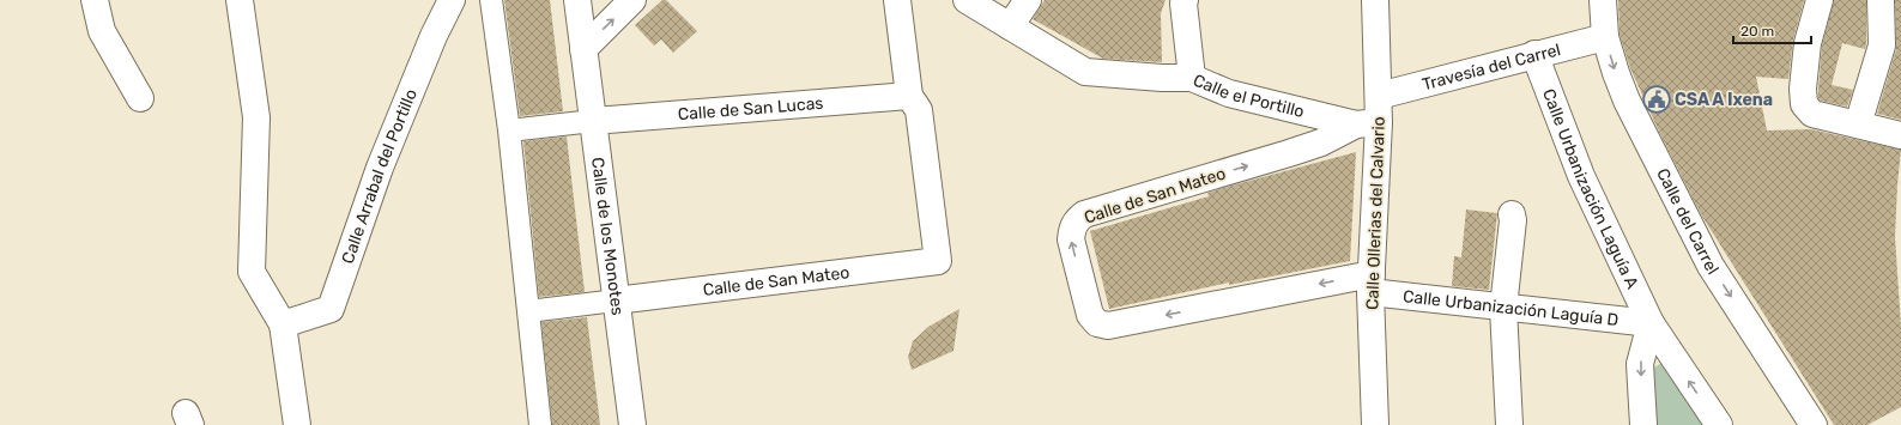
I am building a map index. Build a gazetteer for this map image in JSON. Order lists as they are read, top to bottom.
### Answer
{
  "streets": {
    "street": [
      "Travesía del Carrel",
      "Calle el Portillo",
      "Calle de San Lucas",
      "Calle Arrabal del Portillo",
      "Calle Urbanización Laguía A",
      "Calle de San Mateo",
      "Calle Ollerias del Calvario",
      "Calle del Carrel",
      "Calle de los Monotes",
      "Calle Urbanización Laguía D"
    ]
  },
  "crossings": [
    ["Travesía del Carrel", "Calle Urbanización Laguía A"],
    ["Travesía del Carrel", "Calle Ollerias del Calvario"],
    ["Travesía del Carrel", "Calle del Carrel"],
    ["Calle el Portillo", "Calle de San Mateo"],
    ["Calle el Portillo", "Calle Ollerias del Calvario"],
    ["Calle de San Lucas", "Calle de San Mateo"],
    ["Calle de San Lucas", "Calle de los Monotes"],
    ["Calle Urbanización Laguía A", "Calle Urbanización Laguía D"],
    ["Calle de San Mateo", "Calle Ollerias del Calvario"],
    ["Calle de San Mateo", "Calle de los Monotes"],
    ["Calle de San Mateo", "Calle Urbanización Laguía D"],
    ["Calle Ollerias del Calvario", "Calle Urbanización Laguía D"]
  ],
  "one_way": ["Calle del Carrel"],
  "places": {
    "public building": ["CSA A Ixena"]
  },
  "scale_bar": "20 m"
}
